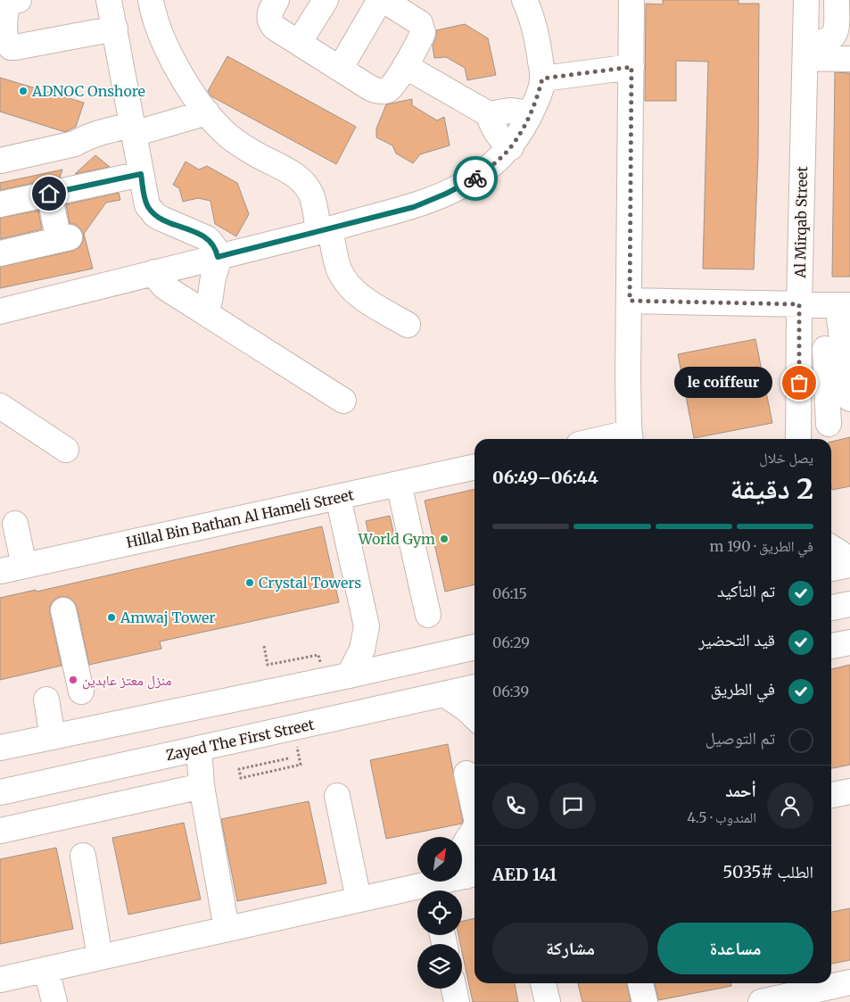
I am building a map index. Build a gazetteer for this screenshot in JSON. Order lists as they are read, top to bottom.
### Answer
{
  "streets": {
    "street": ["Al Mirqab Street", "Hillal Bin Bathan Al Hameli Street", "Zayed The First Street"]
  },
  "places": [
    "ADNOC Onshore",
    "le coiffeur",
    "World Gym",
    "Crystal Towers",
    "Amwaj Tower",
    "منزل معتز عابدين"
  ],
  "north": "top right",
  "page": {
    "bubble": "le coiffeur",
    "heading": ["2 دقيقة", "يصل خلال", "06:44–06:49"],
    "panel": [
      "أحمد",
      "المندوب · 4.5",
      "الطلب #5035",
      "AED 141"
    ],
    "bar": "في الطريق · 190 m",
    "list": [
      ["تم التأكيد", "06:15"],
      ["قيد التحضير", "06:29"],
      ["في الطريق", "06:39"],
      "تم التوصيل"
    ],
    "buttons": ["مساعدة", "مشاركة"]
  }
}
